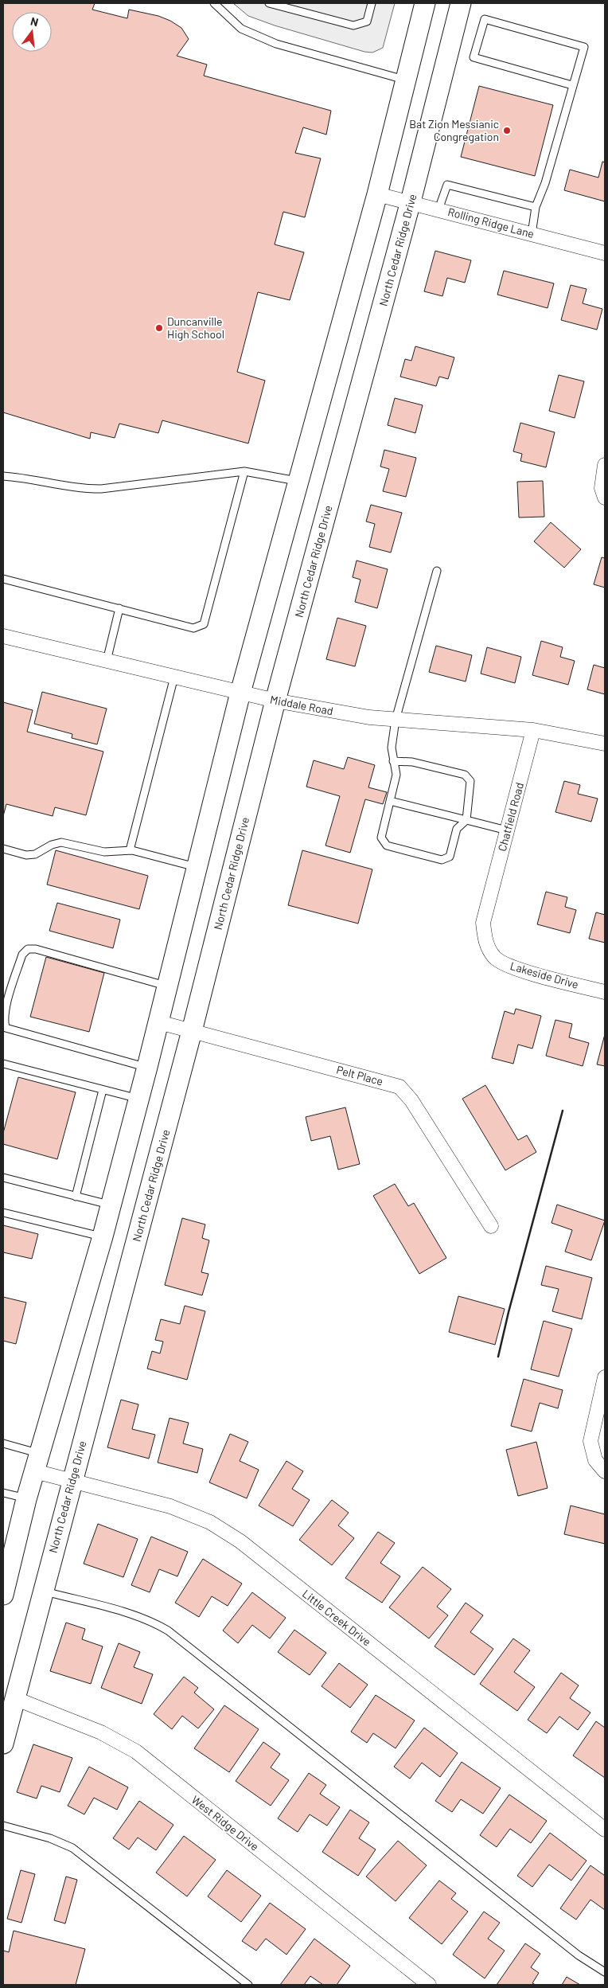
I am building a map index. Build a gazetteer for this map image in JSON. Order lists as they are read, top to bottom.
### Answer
{
  "streets": {
    "main road": ["North Cedar Ridge Drive"],
    "street": [
      "Rolling Ridge Lane",
      "Middale Road",
      "Chatfield Road",
      "Lakeside Drive",
      "Pelt Place",
      "Little Creek Drive",
      "West Ridge Drive"
    ]
  },
  "crossings": [
    ["Rolling Ridge Lane", "North Cedar Ridge Drive"],
    ["North Cedar Ridge Drive", "Middale Road"],
    ["North Cedar Ridge Drive", "Pelt Place"],
    ["North Cedar Ridge Drive", "Little Creek Drive"],
    ["North Cedar Ridge Drive", "West Ridge Drive"],
    ["Middale Road", "Chatfield Road"],
    ["Chatfield Road", "Lakeside Drive"]
  ],
  "places": ["Bat Zion Messianic Congregation", "Duncanville High School"],
  "north": "top"
}
